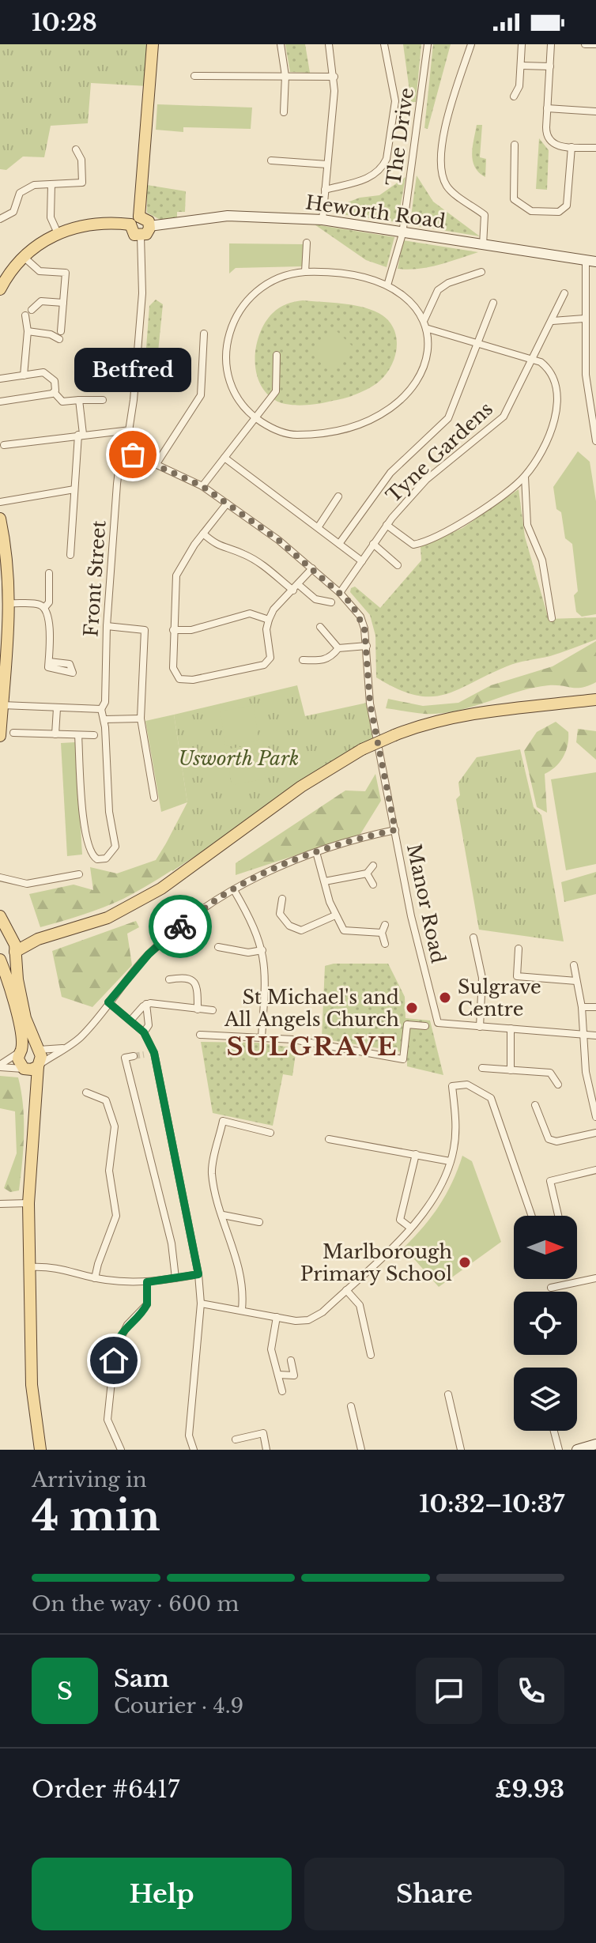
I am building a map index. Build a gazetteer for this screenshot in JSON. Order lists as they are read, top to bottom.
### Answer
{
  "streets": {
    "street": [
      "The Drive",
      "Heworth Road",
      "Tyne Gardens",
      "Front Street",
      "Manor Road"
    ]
  },
  "crossings": [
    ["The Drive", "Heworth Road"],
    ["Heworth Road", "Front Street"],
    ["Tyne Gardens", "Manor Road"],
    ["Front Street", "Manor Road"]
  ],
  "districts": ["SULGRAVE"],
  "parks": ["Usworth Park"],
  "places": [
    "Betfred",
    "Sulgrave Centre",
    "St Michael's and All Angels Church",
    "Marlborough Primary School"
  ],
  "north": "right",
  "page": {
    "status": "10:28",
    "bubble": "Betfred",
    "heading": ["4 min", "Arriving in", "10:32–10:37"],
    "panel": [
      "Sam",
      "Courier · 4.9",
      "Order #6417",
      "£9.93"
    ],
    "bar": "On the way · 600 m",
    "round": "S",
    "buttons": ["Help", "Share"]
  }
}
